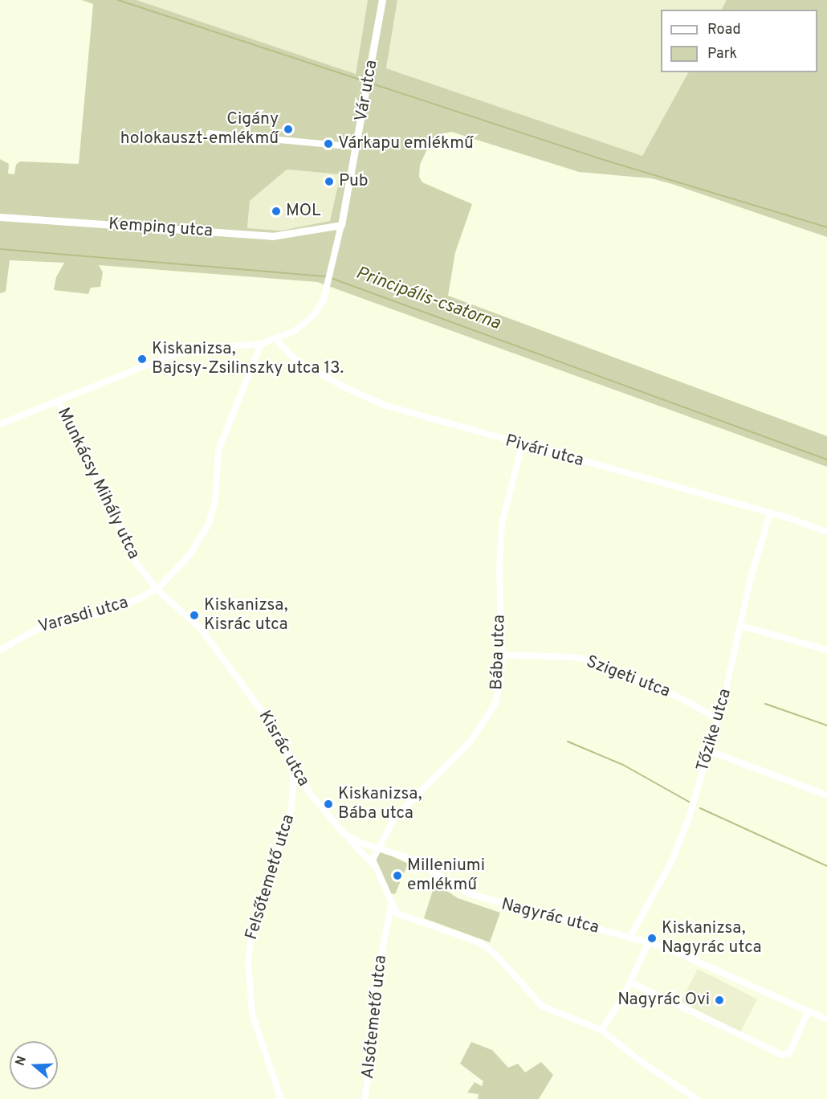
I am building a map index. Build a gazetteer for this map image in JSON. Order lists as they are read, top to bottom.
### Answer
{
  "streets": {
    "main road": ["Vár utca", "Kemping utca"],
    "street": [
      "Pivári utca",
      "Munkácsy Mihály utca",
      "Varasdi utca",
      "Bába utca",
      "Szigeti utca",
      "Tőzike utca",
      "Kisrác utca",
      "Felsőtemető utca",
      "Nagyrác utca",
      "Alsótemető utca"
    ]
  },
  "crossings": [
    ["Vár utca", "Kemping utca"],
    ["Vár utca", "Pivári utca"],
    ["Vár utca", "Munkácsy Mihály utca"],
    ["Vár utca", "Varasdi utca"],
    ["Pivári utca", "Bába utca"],
    ["Pivári utca", "Tőzike utca"],
    ["Munkácsy Mihály utca", "Varasdi utca"],
    ["Munkácsy Mihály utca", "Kisrác utca"],
    ["Varasdi utca", "Kisrác utca"],
    ["Bába utca", "Szigeti utca"],
    ["Bába utca", "Kisrác utca"],
    ["Bába utca", "Nagyrác utca"],
    ["Szigeti utca", "Tőzike utca"],
    ["Tőzike utca", "Nagyrác utca"],
    ["Kisrác utca", "Felsőtemető utca"],
    ["Kisrác utca", "Nagyrác utca"]
  ],
  "water": ["Principális-csatorna"],
  "places": [
    "Cigány holokauszt-emlékmű",
    "Várkapu emlékmű",
    "Pub",
    "MOL",
    "Kiskanizsa, Bajcsy-Zsilinszky utca 13.",
    "Kiskanizsa, Kisrác utca",
    "Kiskanizsa, Bába utca",
    "Milleniumi emlékmű",
    "Kiskanizsa, Nagyrác utca",
    "Nagyrác Ovi"
  ],
  "legend": ["Road", "Park"],
  "north": "left"
}
